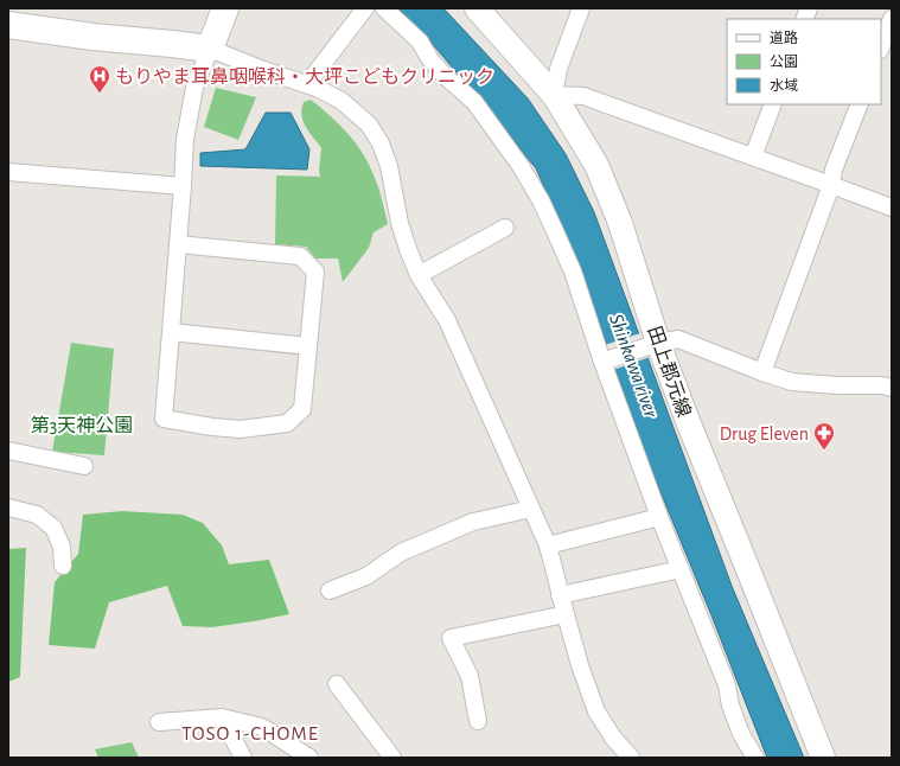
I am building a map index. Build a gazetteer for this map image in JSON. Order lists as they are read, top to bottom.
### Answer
{
  "streets": {
    "street": ["田上郡元線"]
  },
  "districts": ["TOSO 1-CHOME"],
  "water": ["Shinkawa river"],
  "parks": ["第3天神公園"],
  "places": {
    "hospital": ["もりやま耳鼻咽喉科・大坪こどもクリニック"],
    "pharmacy": ["Drug Eleven"]
  },
  "legend": ["道路", "公園", "水域"]
}
